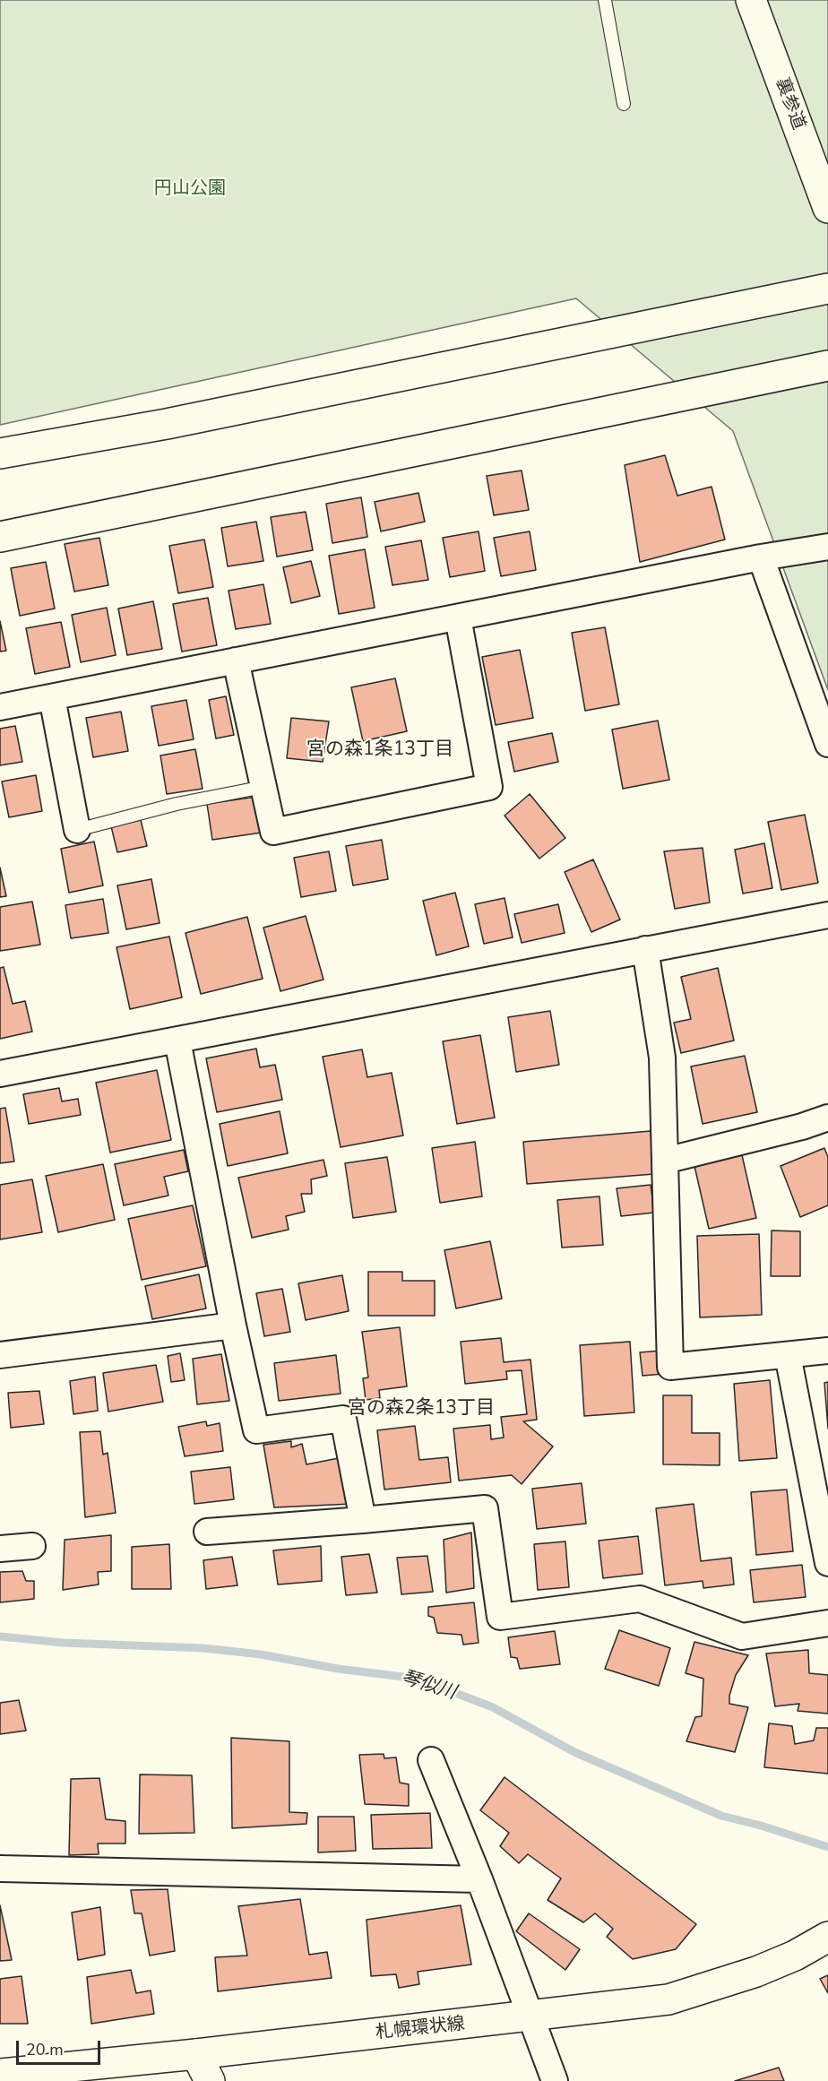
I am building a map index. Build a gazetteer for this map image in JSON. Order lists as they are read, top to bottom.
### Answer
{
  "streets": {
    "street": ["裏参道", "札幌環状線"]
  },
  "districts": ["宮の森1条13丁目", "宮の森2条13丁目"],
  "water": ["琴似川"],
  "parks": ["円山公園"],
  "scale_bar": "20 m"
}
